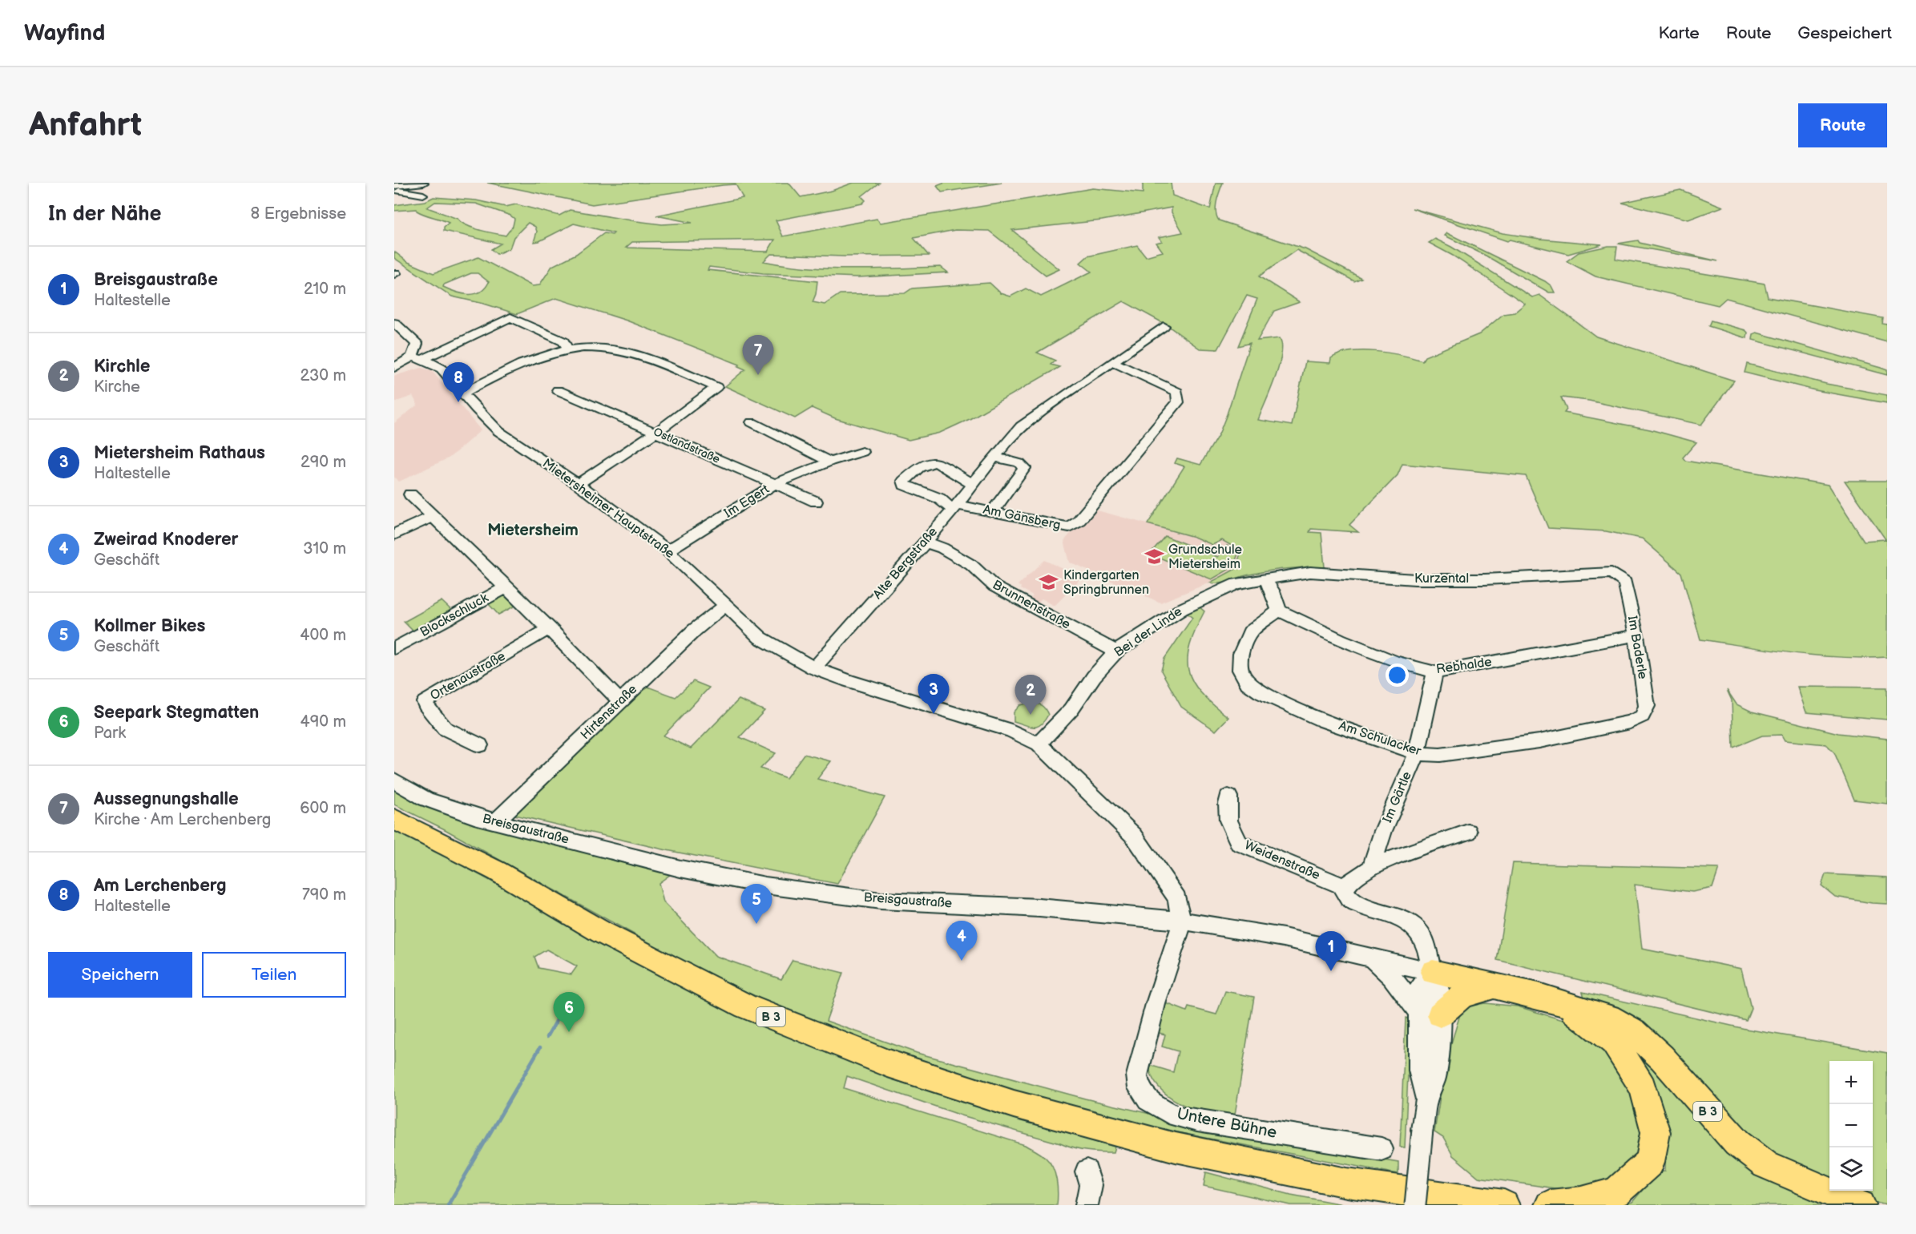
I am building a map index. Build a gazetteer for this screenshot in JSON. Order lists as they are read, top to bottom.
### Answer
{
  "streets": {
    "main road": ["B 3"],
    "street": [
      "Ostlandstraße",
      "Im Egert",
      "Mietersheimer Hauptstraße",
      "Am Gänsberg",
      "Alte Bergstraße",
      "Kurzental",
      "Brunnenstraße",
      "Blockschluck",
      "Bei der Linde",
      "Im Baderle",
      "Rebhalde",
      "Ortenaustraße",
      "Hirtenstraße",
      "Am Schulacker",
      "Im Gärtle",
      "Breisgaustraße",
      "Weidenstraße",
      "Untere Bühne"
    ]
  },
  "crossings": [
    ["Ostlandstraße", "Im Egert"],
    ["Im Egert", "Mietersheimer Hauptstraße"],
    ["Mietersheimer Hauptstraße", "Alte Bergstraße"],
    ["Mietersheimer Hauptstraße", "Bei der Linde"],
    ["Mietersheimer Hauptstraße", "Hirtenstraße"],
    ["Mietersheimer Hauptstraße", "Breisgaustraße"],
    ["Mietersheimer Hauptstraße", "Untere Bühne"],
    ["Am Gänsberg", "Alte Bergstraße"],
    ["Alte Bergstraße", "Brunnenstraße"],
    ["Kurzental", "Bei der Linde"],
    ["Kurzental", "Im Baderle"],
    ["Brunnenstraße", "Bei der Linde"],
    ["Im Baderle", "Rebhalde"],
    ["Im Baderle", "Am Schulacker"],
    ["Rebhalde", "Am Schulacker"],
    ["Rebhalde", "Im Gärtle"],
    ["Hirtenstraße", "Breisgaustraße"],
    ["Am Schulacker", "Im Gärtle"],
    ["Breisgaustraße", "B 3"],
    ["Breisgaustraße", "Untere Bühne"]
  ],
  "districts": ["Mietersheim"],
  "places": {
    "school or university": ["Grundschule Mietersheim", "Kindergarten Springbrunnen"]
  },
  "page": {
    "header": "Wayfind",
    "nav": ["Karte", "Route", "Gespeichert"],
    "buttons": [
      "Route",
      ["Speichern", "Teilen"]
    ],
    "title": "Anfahrt",
    "heading": ["In der Nähe", "8 Ergebnisse"],
    "list": [
      {
        "mark": "1",
        "name": "Breisgaustraße",
        "note": "Haltestelle",
        "value": "210 m"
      },
      {
        "mark": "2",
        "name": "Kirchle",
        "note": "Kirche",
        "value": "230 m"
      },
      {
        "mark": "3",
        "name": "Mietersheim Rathaus",
        "note": "Haltestelle",
        "value": "290 m"
      },
      {
        "mark": "4",
        "name": "Zweirad Knoderer",
        "note": "Geschäft",
        "value": "310 m"
      },
      {
        "mark": "5",
        "name": "Kollmer Bikes",
        "note": "Geschäft",
        "value": "400 m"
      },
      {
        "mark": "6",
        "name": "Seepark Stegmatten",
        "note": "Park",
        "value": "490 m"
      },
      {
        "mark": "7",
        "name": "Aussegnungshalle",
        "note": "Kirche · Am Lerchenberg",
        "value": "600 m"
      },
      {
        "mark": "8",
        "name": "Am Lerchenberg",
        "note": "Haltestelle",
        "value": "790 m"
      }
    ],
    "pins": [
      "7",
      "8",
      "3",
      "2",
      "5",
      "4",
      "1",
      "6"
    ],
    "map_buttons": ["+", "−"]
  }
}
